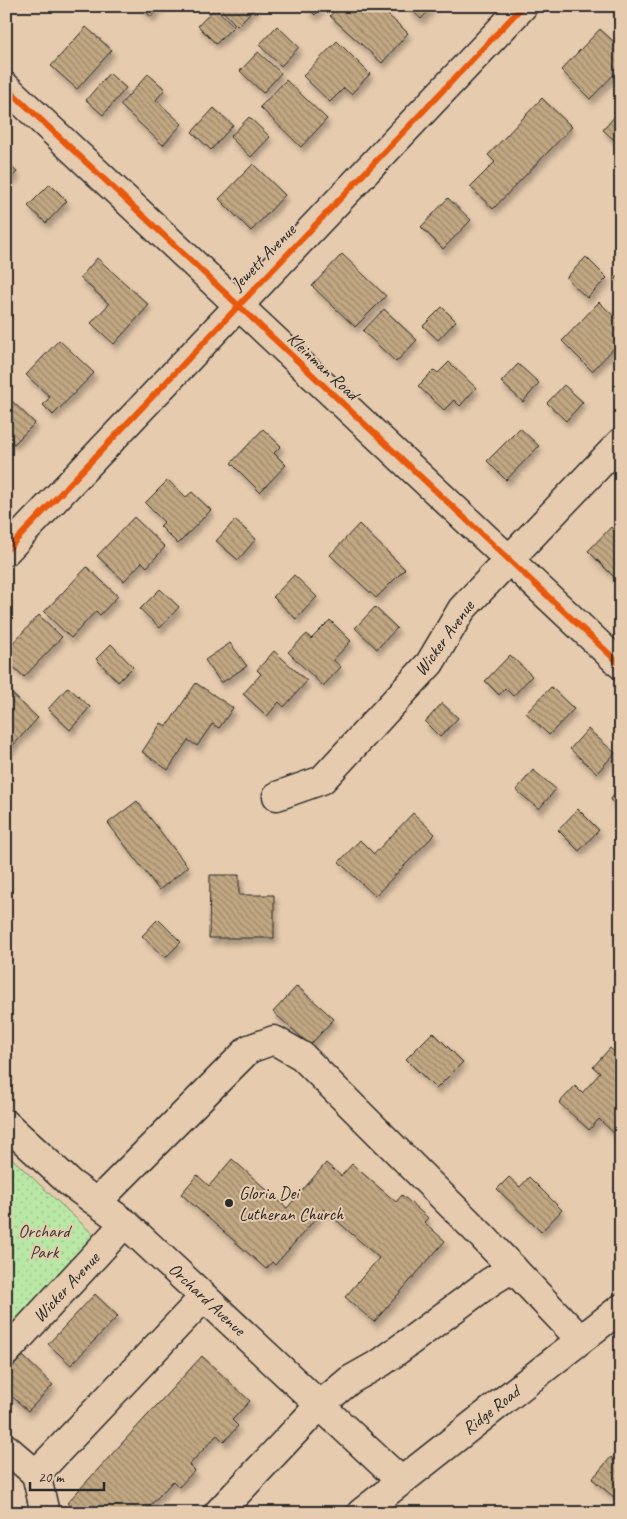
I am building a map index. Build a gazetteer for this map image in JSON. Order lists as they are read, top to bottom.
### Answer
{
  "streets": {
    "street": [
      "Jewett Avenue",
      "Kleinman Road",
      "Wicker Avenue",
      "Orchard Avenue",
      "Ridge Road"
    ]
  },
  "crossings": [
    ["Jewett Avenue", "Kleinman Road"],
    ["Kleinman Road", "Wicker Avenue"],
    ["Wicker Avenue", "Orchard Avenue"],
    ["Orchard Avenue", "Ridge Road"]
  ],
  "parks": ["Orchard Park"],
  "places": ["Gloria Dei Lutheran Church"],
  "scale_bar": "20 m"
}
